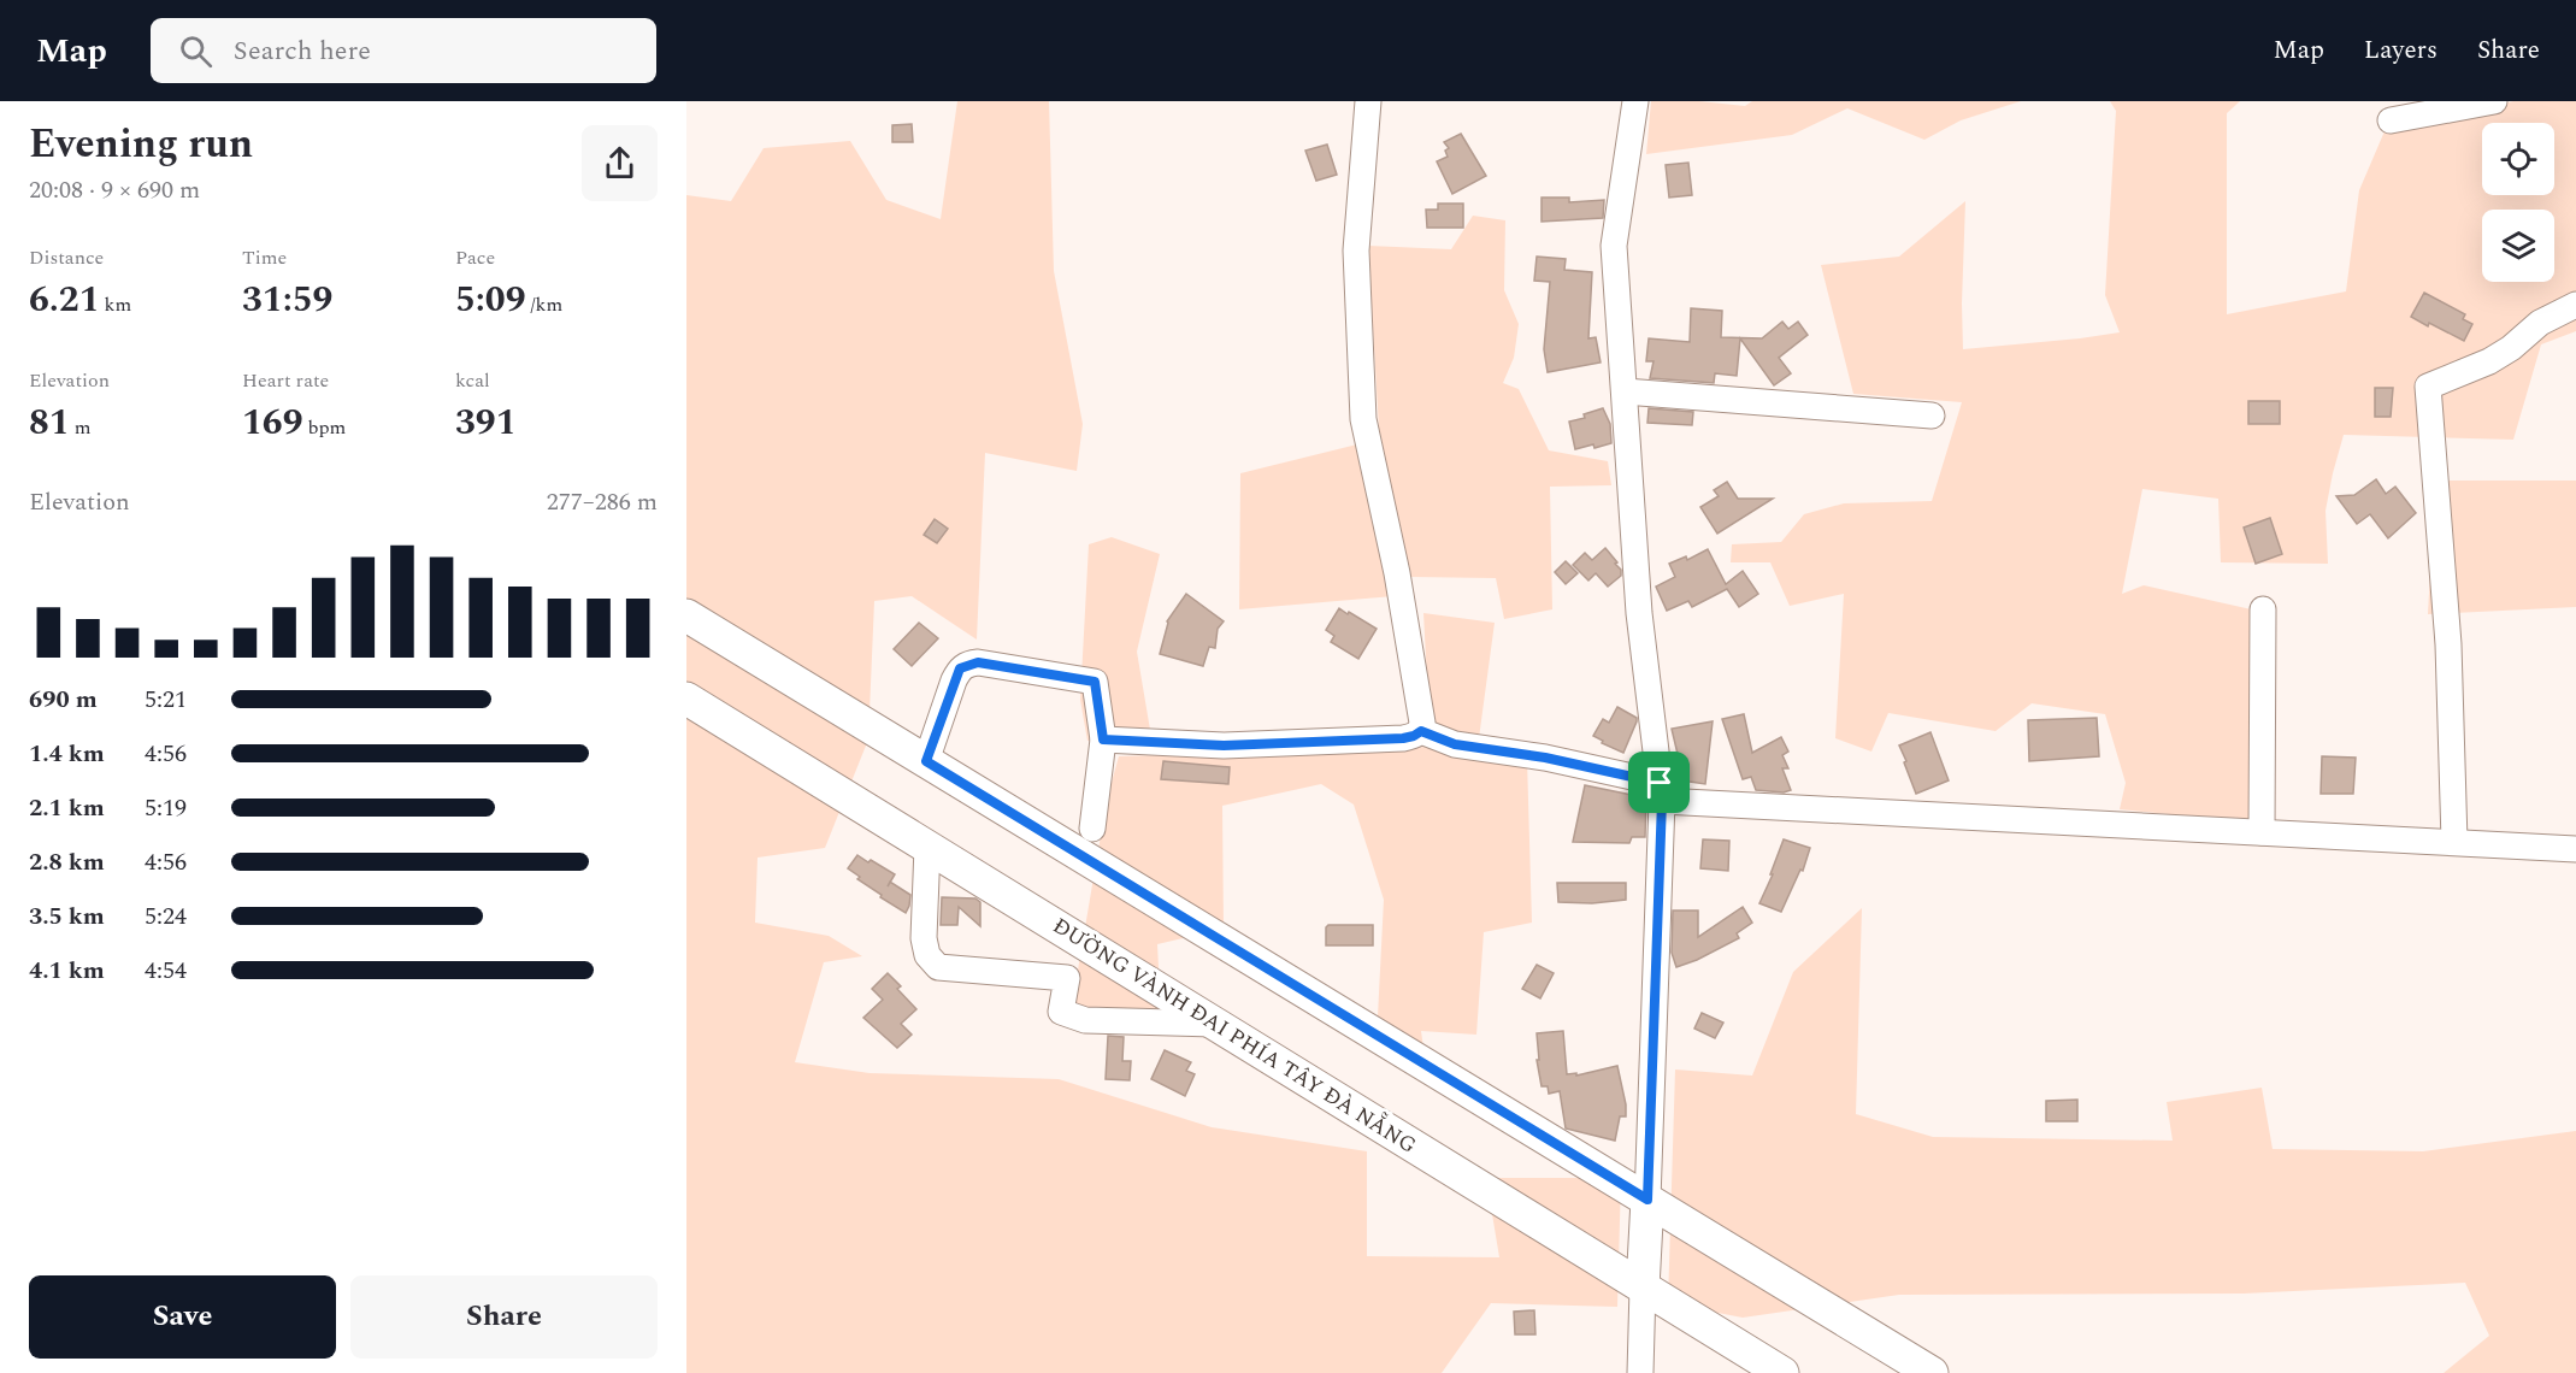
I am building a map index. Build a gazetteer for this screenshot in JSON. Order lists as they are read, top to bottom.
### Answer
{
  "streets": {
    "main road": ["ĐƯỜNG VÀNH ĐAI PHÍA TÂY ĐÀ NẴNG"]
  },
  "page": {
    "header": "Map",
    "search": "Search here",
    "nav": ["Map", "Layers", "Share"],
    "heading": ["Evening run", "20:08 · 9 × 690 m"],
    "stats": [
      ["Distance", "6.21 km"],
      ["Time", "31:59"],
      ["Pace", "5:09 /km"],
      ["Elevation", "81 m"],
      ["Heart rate", "169 bpm"],
      ["kcal", "391"]
    ],
    "chart": ["Elevation", "277–286 m"],
    "list": [
      {
        "name": "690 m",
        "note": "5:21"
      },
      {
        "name": "1.4 km",
        "note": "4:56"
      },
      {
        "name": "2.1 km",
        "note": "5:19"
      },
      {
        "name": "2.8 km",
        "note": "4:56"
      },
      {
        "name": "3.5 km",
        "note": "5:24"
      },
      {
        "name": "4.1 km",
        "note": "4:54"
      }
    ],
    "buttons": ["Save", "Share"]
  }
}
